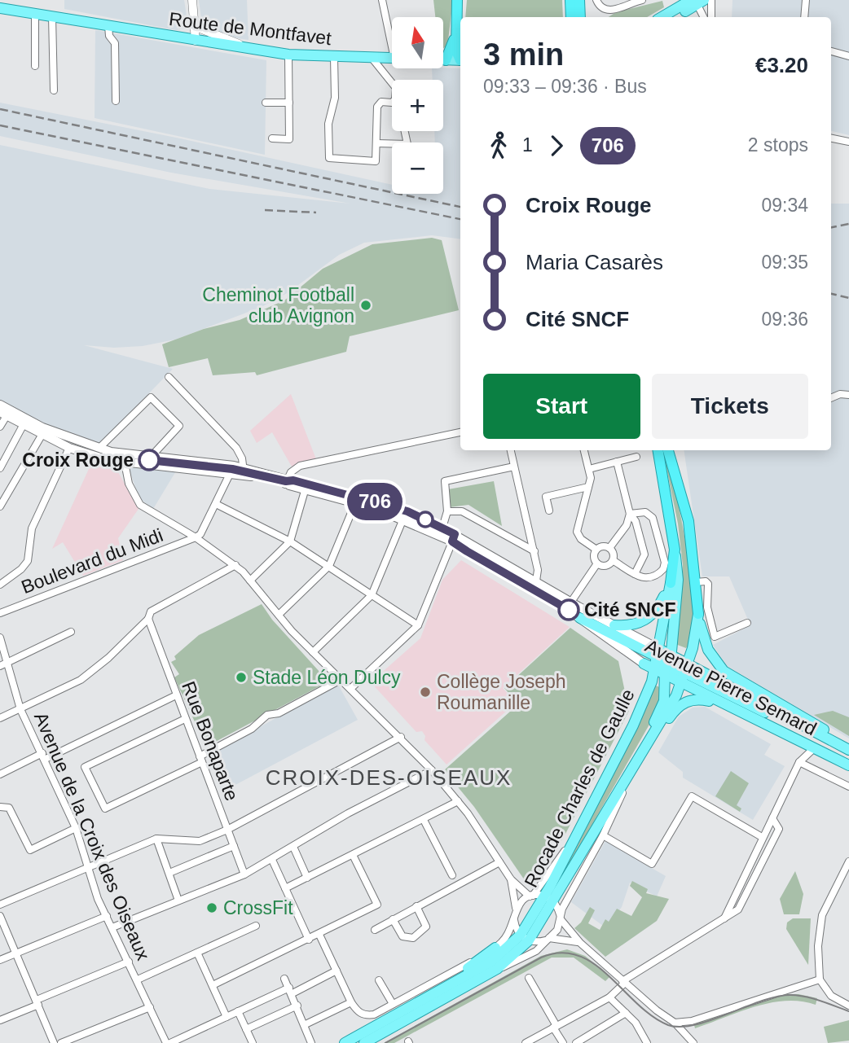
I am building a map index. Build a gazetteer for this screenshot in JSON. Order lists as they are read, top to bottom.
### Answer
{
  "streets": {
    "highway": ["Rocade Charles de Gaulle"],
    "main road": ["Route de Montfavet", "Avenue Pierre Semard"],
    "street": ["Boulevard du Midi", "Rue Bonaparte", "Avenue de la Croix des Oiseaux"]
  },
  "crossings": [
    ["Avenue Pierre Semard", "Rocade Charles de Gaulle"]
  ],
  "districts": ["CROIX-DES-OISEAUX"],
  "places": [
    "Cheminot Football club Avignon",
    "Croix Rouge",
    "Cité SNCF",
    "Stade Léon Dulcy",
    "Collège Joseph Roumanille",
    "CrossFit"
  ],
  "lines": ["bus line 706"],
  "north": "top",
  "page": {
    "on_map": "706",
    "map_buttons": ["+", "−"],
    "heading": ["3 min", "09:33 – 09:36 · Bus", "€3.20"],
    "legs": ["1", "706", "2 stops"],
    "list": [
      {
        "name": "Croix Rouge",
        "value": "09:34"
      },
      {
        "name": "Maria Casarès",
        "value": "09:35"
      },
      {
        "name": "Cité SNCF",
        "value": "09:36"
      }
    ],
    "buttons": ["Start", "Tickets"]
  }
}
